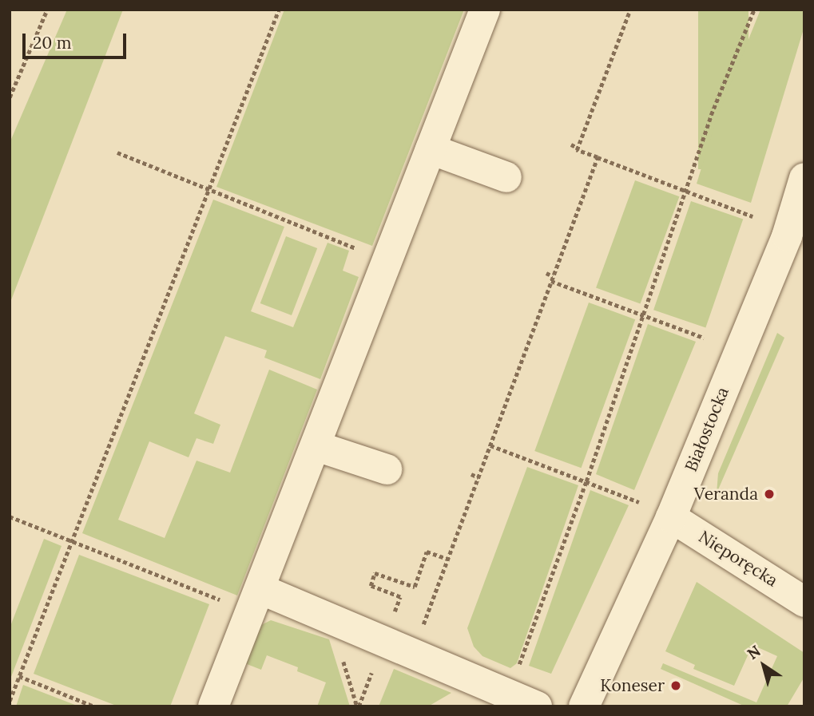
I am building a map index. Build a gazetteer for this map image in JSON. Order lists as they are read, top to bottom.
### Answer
{
  "streets": {
    "street": ["Białostocka", "Nieporęcka"]
  },
  "crossings": [
    ["Białostocka", "Nieporęcka"]
  ],
  "places": ["Veranda", "Koneser"],
  "scale_bar": "20 m",
  "north": "top left"
}
